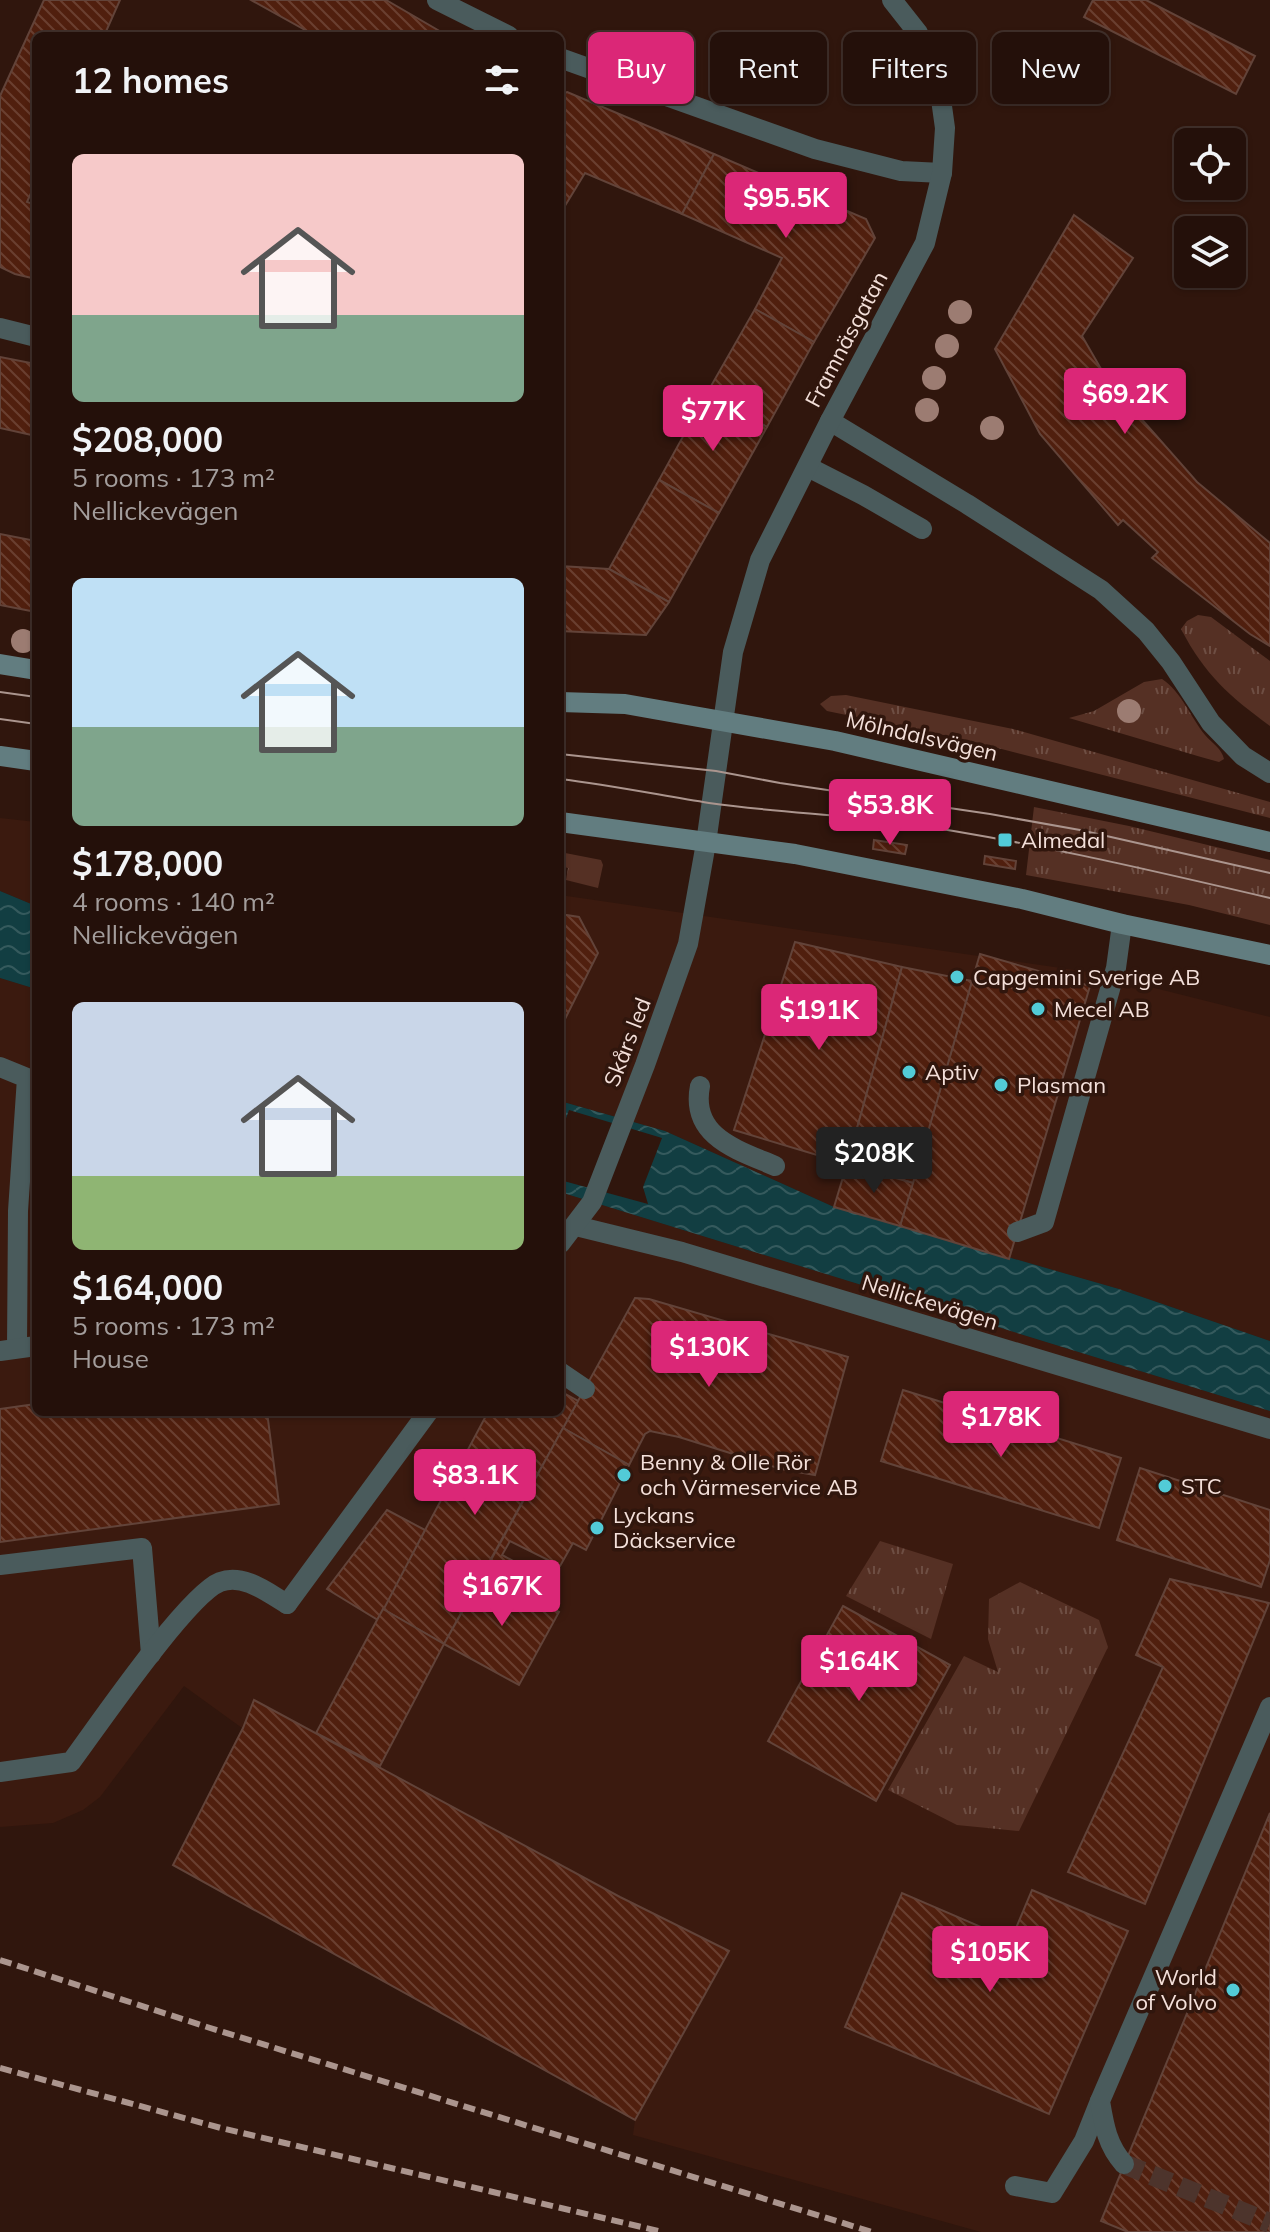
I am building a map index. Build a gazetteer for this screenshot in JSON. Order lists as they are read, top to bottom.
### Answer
{
  "streets": {
    "main road": ["Mölndalsvägen"],
    "street": ["Framnäsgatan", "Skårs led", "Nellickevägen"]
  },
  "crossings": [
    ["Framnäsgatan", "Mölndalsvägen"],
    ["Framnäsgatan", "Skårs led"],
    ["Skårs led", "Nellickevägen"]
  ],
  "places": {
    "transit": ["Almedal"],
    "other": [
      "Capgemini Sverige AB",
      "Mecel AB",
      "Aptiv",
      "Plasman",
      "Benny & Olle Rör och Värmeservice AB",
      "STC",
      "Lyckans Däckservice",
      "World of Volvo"
    ]
  },
  "page": {
    "chip": [
      "Buy",
      "Rent",
      "Filters",
      "New"
    ],
    "heading": "12 homes",
    "list": [
      {
        "name": "$208,000",
        "note": "5 rooms · 173 m² · Nellickevägen"
      },
      {
        "name": "$178,000",
        "note": "4 rooms · 140 m² · Nellickevägen"
      },
      {
        "name": "$164,000",
        "note": "5 rooms · 173 m² · House"
      }
    ],
    "price": [
      "$95.5K",
      "$69.2K",
      "$77K",
      "$53.8K",
      "$191K",
      "$208K",
      "$130K",
      "$178K",
      "$83.1K",
      "$167K",
      "$164K",
      "$105K"
    ]
  }
}
